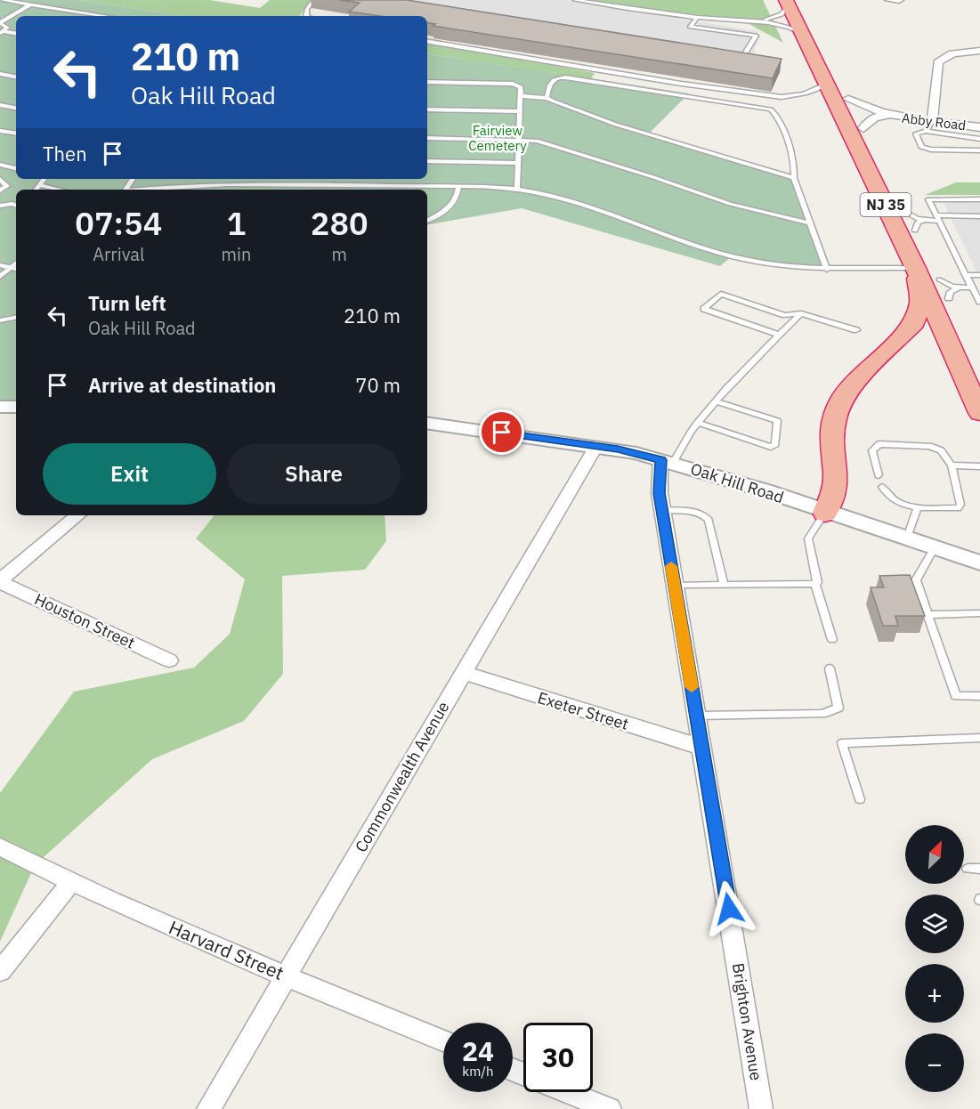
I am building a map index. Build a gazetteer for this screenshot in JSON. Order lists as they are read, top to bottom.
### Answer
{
  "streets": {
    "highway": ["NJ 35"],
    "street": [
      "Abby Road",
      "Oak Hill Road",
      "Houston Street",
      "Exeter Street",
      "Commonwealth Avenue",
      "Harvard Street",
      "Brighton Avenue"
    ]
  },
  "crossings": [
    ["Abby Road", "NJ 35"],
    ["Oak Hill Road", "Commonwealth Avenue"],
    ["Oak Hill Road", "Brighton Avenue"],
    ["Exeter Street", "Commonwealth Avenue"],
    ["Exeter Street", "Brighton Avenue"],
    ["Commonwealth Avenue", "Harvard Street"]
  ],
  "parks": ["Fairview Cemetery"],
  "north": "top right",
  "page": {
    "turn": ["210 m", "Oak Hill Road"],
    "then": "Then",
    "eta": [
      "07:54",
      "Arrival",
      "1",
      "min",
      "280",
      "m"
    ],
    "list": [
      {
        "name": "Turn left",
        "note": "Oak Hill Road",
        "value": "210 m"
      },
      {
        "name": "Arrive at destination",
        "value": "70 m"
      }
    ],
    "buttons": ["Exit", "Share"],
    "map_buttons": ["+", "−"],
    "speed": "24 km/h",
    "limit": "30"
  }
}
